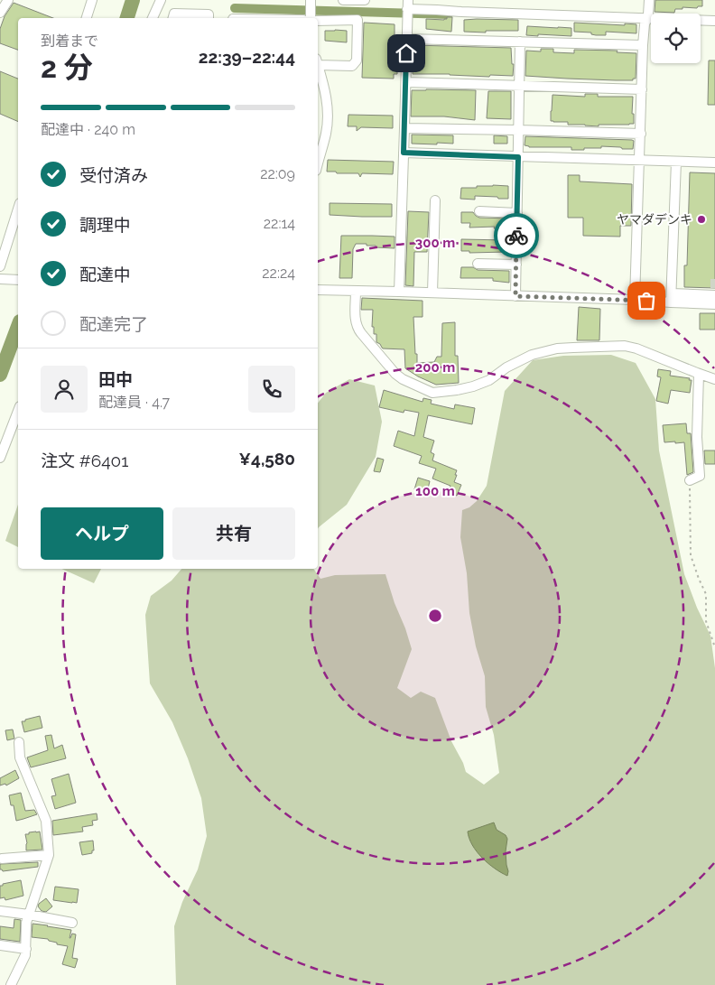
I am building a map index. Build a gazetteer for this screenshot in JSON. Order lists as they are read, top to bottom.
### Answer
{
  "places": ["ヤマダデンキ"],
  "page": {
    "heading": ["2 分", "到着まで", "22:39–22:44"],
    "panel": [
      "田中",
      "配達員 · 4.7",
      "注文 #6401",
      "¥4,580"
    ],
    "bar": "配達中 · 240 m",
    "list": [
      ["受付済み", "22:09"],
      ["調理中", "22:14"],
      ["配達中", "22:24"],
      "配達完了"
    ],
    "buttons": ["ヘルプ", "共有"]
  },
  "rings": ["300 m", "200 m", "100 m"]
}
